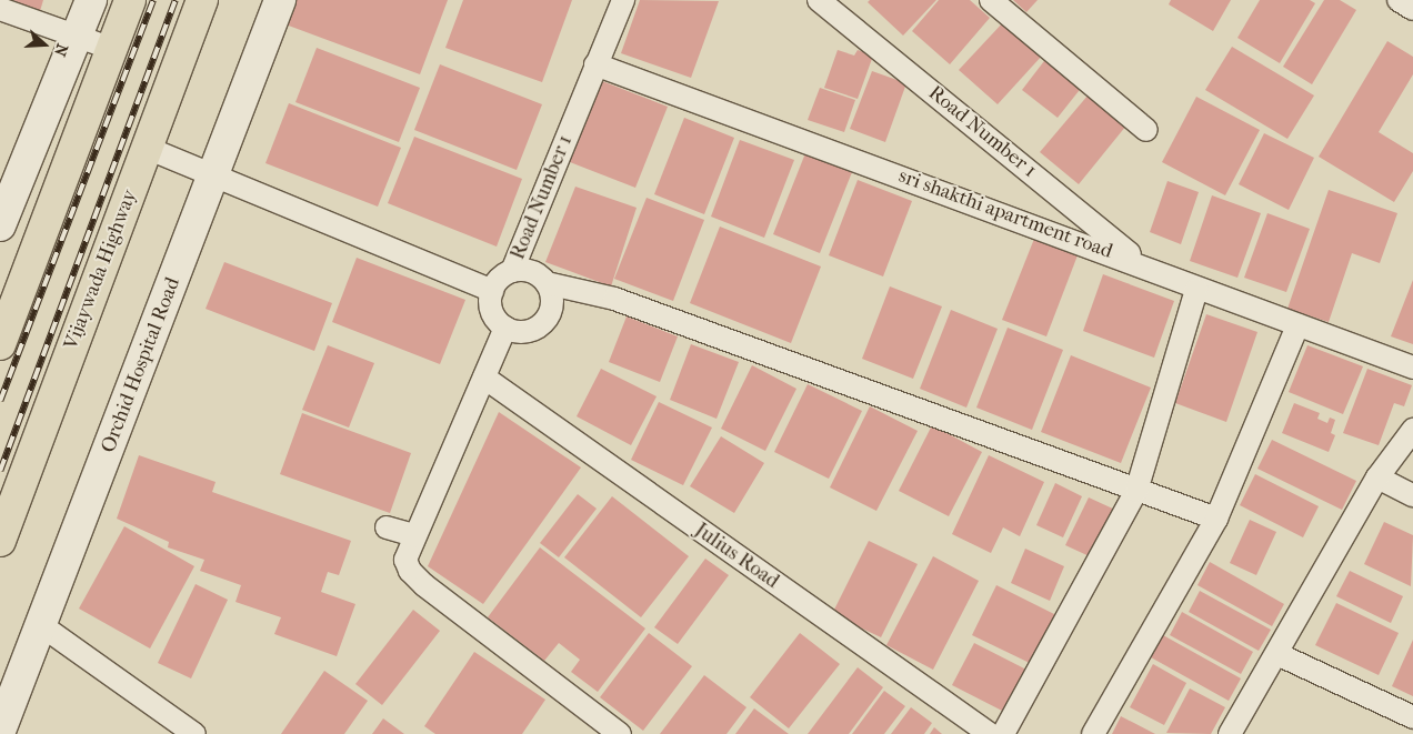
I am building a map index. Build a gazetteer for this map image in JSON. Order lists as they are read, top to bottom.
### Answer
{
  "streets": {
    "highway": ["Vijaywada Highway"],
    "street": [
      "Road Number 1",
      "sri shakthi apartment road",
      "Orchid Hospital Road",
      "Julius Road"
    ]
  },
  "crossings": [
    ["Road Number 1", "sri shakthi apartment road"]
  ],
  "north": "right"
}
